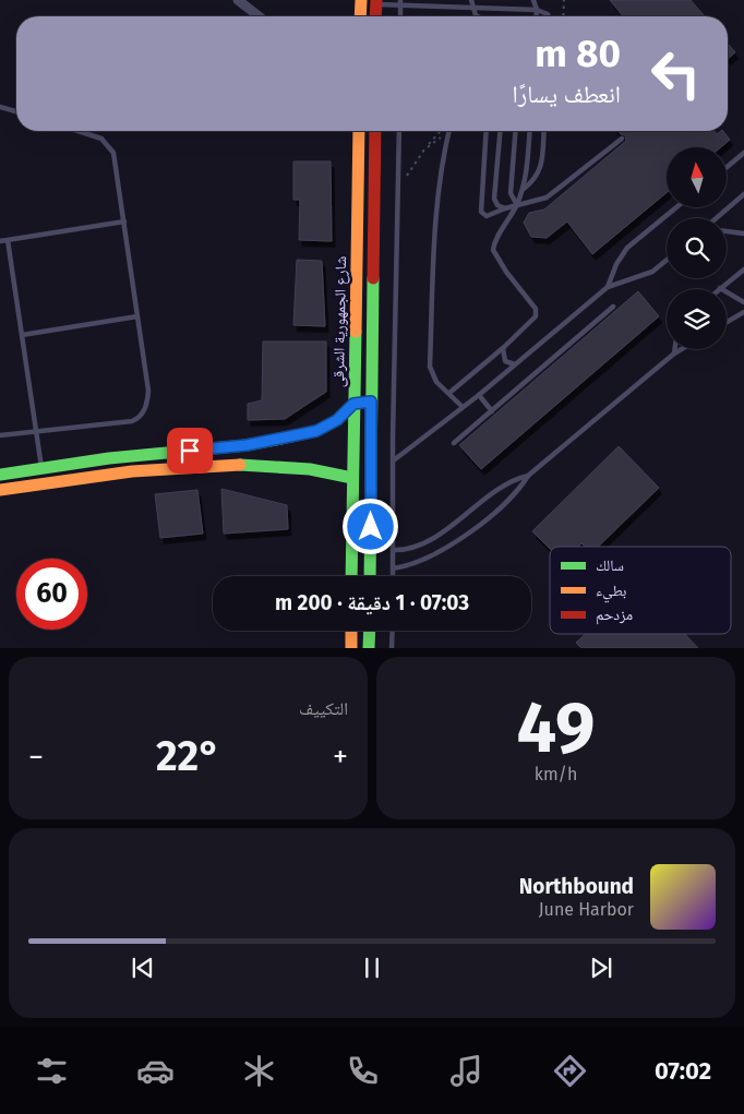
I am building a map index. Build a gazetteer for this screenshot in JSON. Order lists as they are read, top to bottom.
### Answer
{
  "streets": {
    "main road": ["شارع الجمهورية الشرقى"]
  },
  "legend": ["سالك", "بطيء", "مزدحم"],
  "north": "top",
  "page": {
    "turn": ["80 m", "انعطف يسارًا"],
    "limit": "60",
    "trip": "07:03 · 1 دقيقة · 200 m",
    "tile": [
      ["49", "km/h"],
      "التكييف"
    ],
    "heat": ["−", "22°", "+"],
    "song": ["Northbound", "June Harbor"],
    "tabs": "07:02"
  }
}
